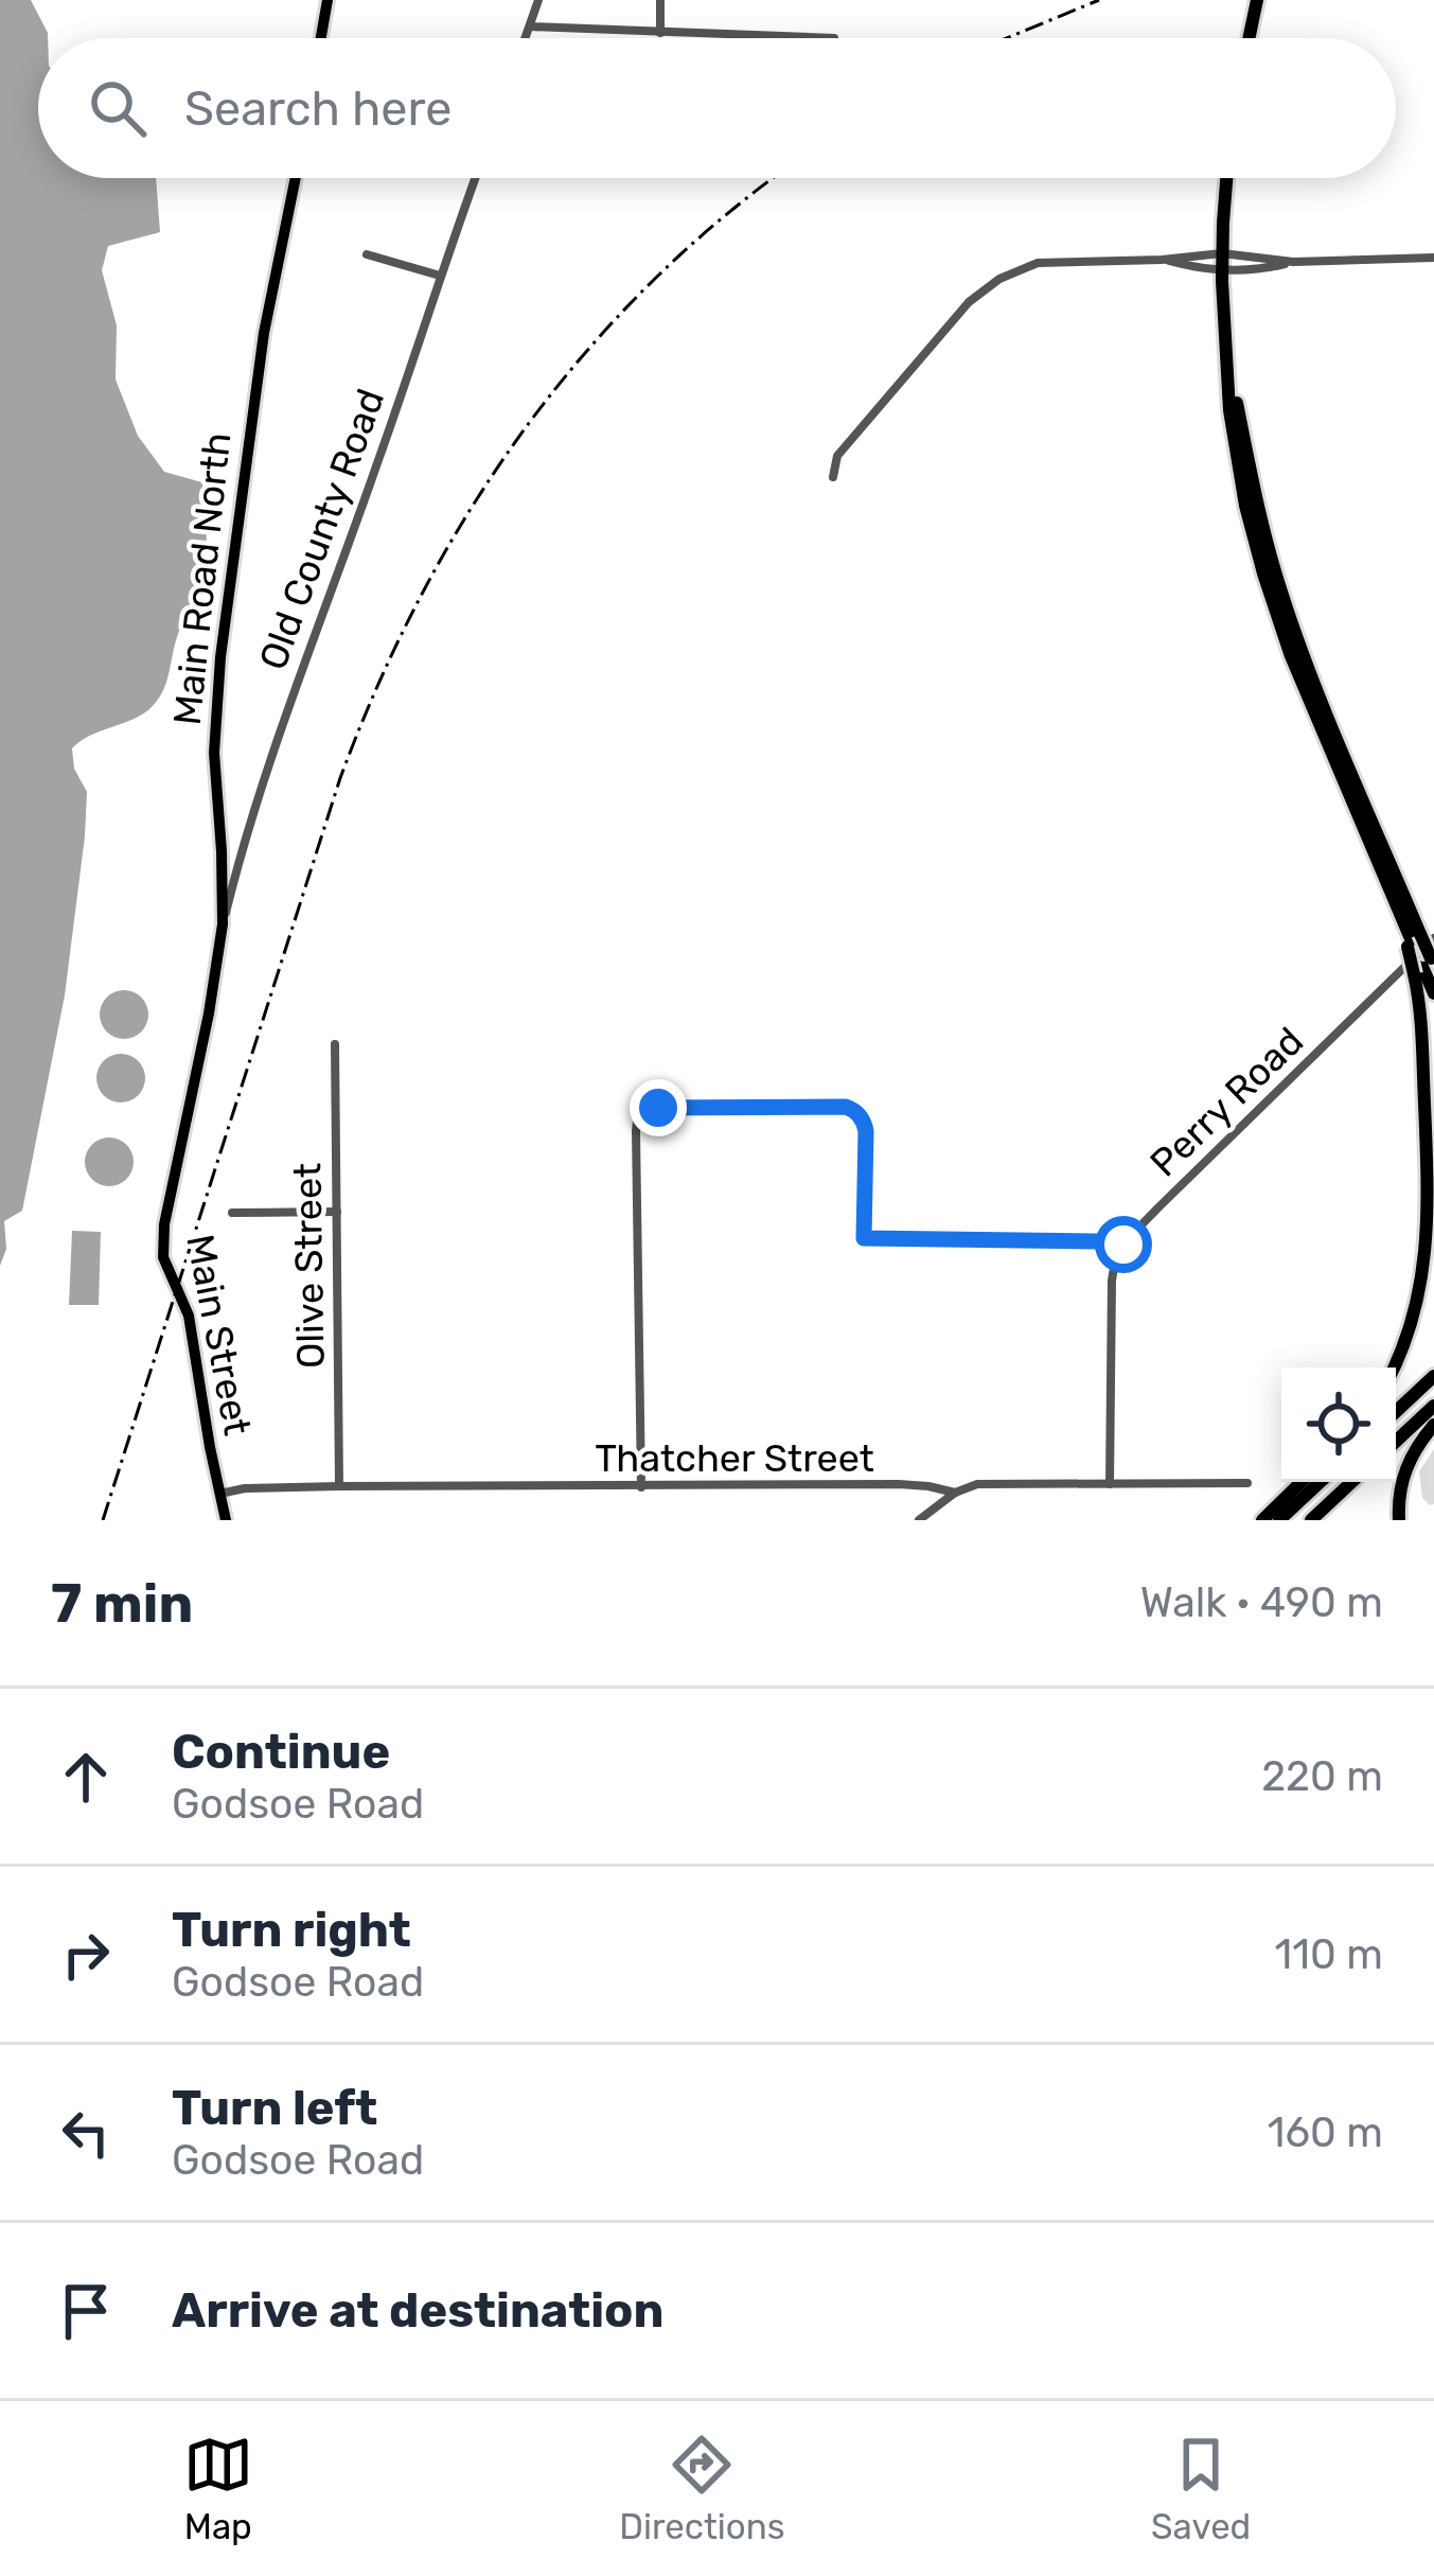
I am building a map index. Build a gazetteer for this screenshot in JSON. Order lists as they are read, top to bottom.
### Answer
{
  "streets": {
    "main road": ["Main Road North", "Main Street"],
    "street": [
      "Old County Road",
      "Perry Road",
      "Olive Street",
      "Thatcher Street"
    ]
  },
  "crossings": [
    ["Old County Road", "Main Road North"],
    ["Main Road North", "Main Street"],
    ["Olive Street", "Thatcher Street"],
    ["Main Street", "Thatcher Street"]
  ],
  "page": {
    "search": "Search here",
    "heading": ["7 min", "Walk · 490 m"],
    "list": [
      ["Continue", "Godsoe Road", "220 m"],
      ["Turn right", "Godsoe Road", "110 m"],
      ["Turn left", "Godsoe Road", "160 m"],
      "Arrive at destination"
    ],
    "nav": ["Map", "Directions", "Saved"]
  }
}
